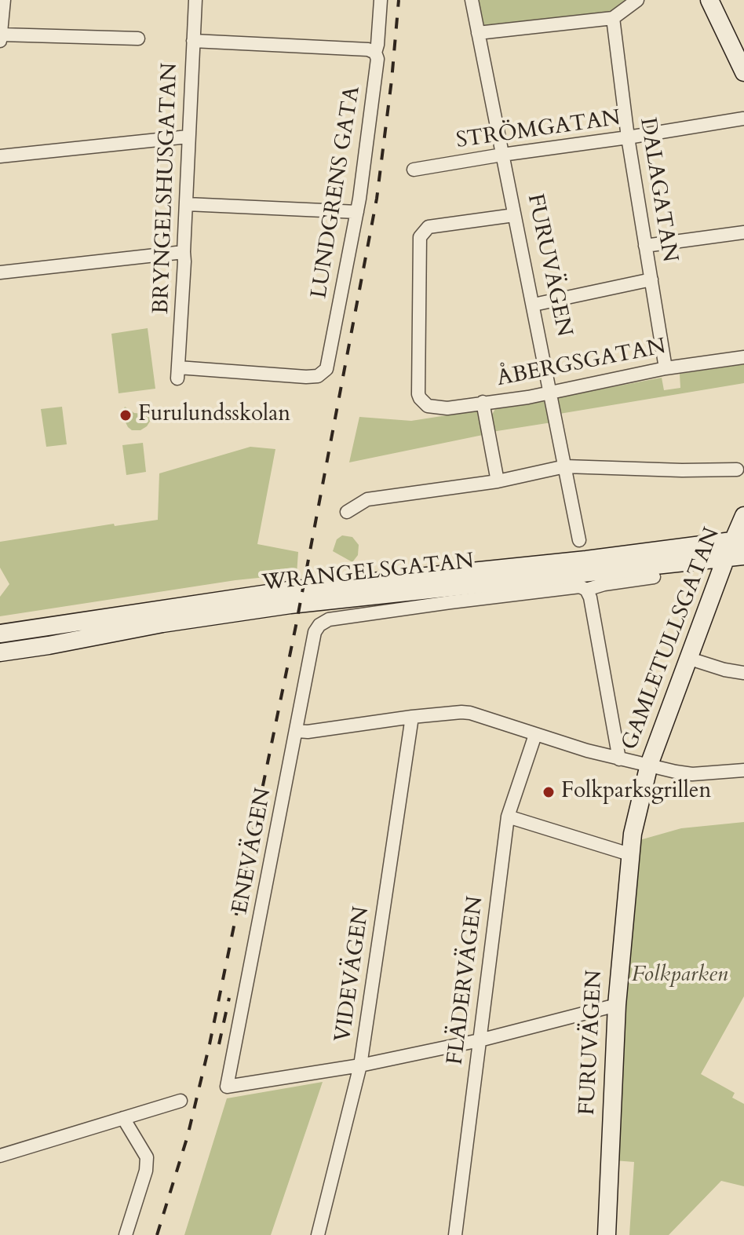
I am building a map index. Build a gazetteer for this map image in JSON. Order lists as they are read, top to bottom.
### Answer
{
  "streets": {
    "main road": ["FURUVÄGEN", "WRANGELSGATAN", "GAMLETULLSGATAN"],
    "street": [
      "STRÖMGATAN",
      "BRYNGELSHUSGATAN",
      "DALAGATAN",
      "LUNDGRENS GATA",
      "ÅBERGSGATAN",
      "ENEVÄGEN",
      "VIDEVÄGEN",
      "FLÄDERVÄGEN"
    ]
  },
  "crossings": [
    ["STRÖMGATAN", "DALAGATAN"],
    ["STRÖMGATAN", "FURUVÄGEN"],
    ["BRYNGELSHUSGATAN", "LUNDGRENS GATA"],
    ["DALAGATAN", "ÅBERGSGATAN"],
    ["FURUVÄGEN", "ÅBERGSGATAN"],
    ["FURUVÄGEN", "GAMLETULLSGATAN"],
    ["WRANGELSGATAN", "GAMLETULLSGATAN"],
    ["WRANGELSGATAN", "ENEVÄGEN"],
    ["ENEVÄGEN", "VIDEVÄGEN"]
  ],
  "parks": ["Folkparken"],
  "places": ["Furulundsskolan", "Folkparksgrillen"]
}
